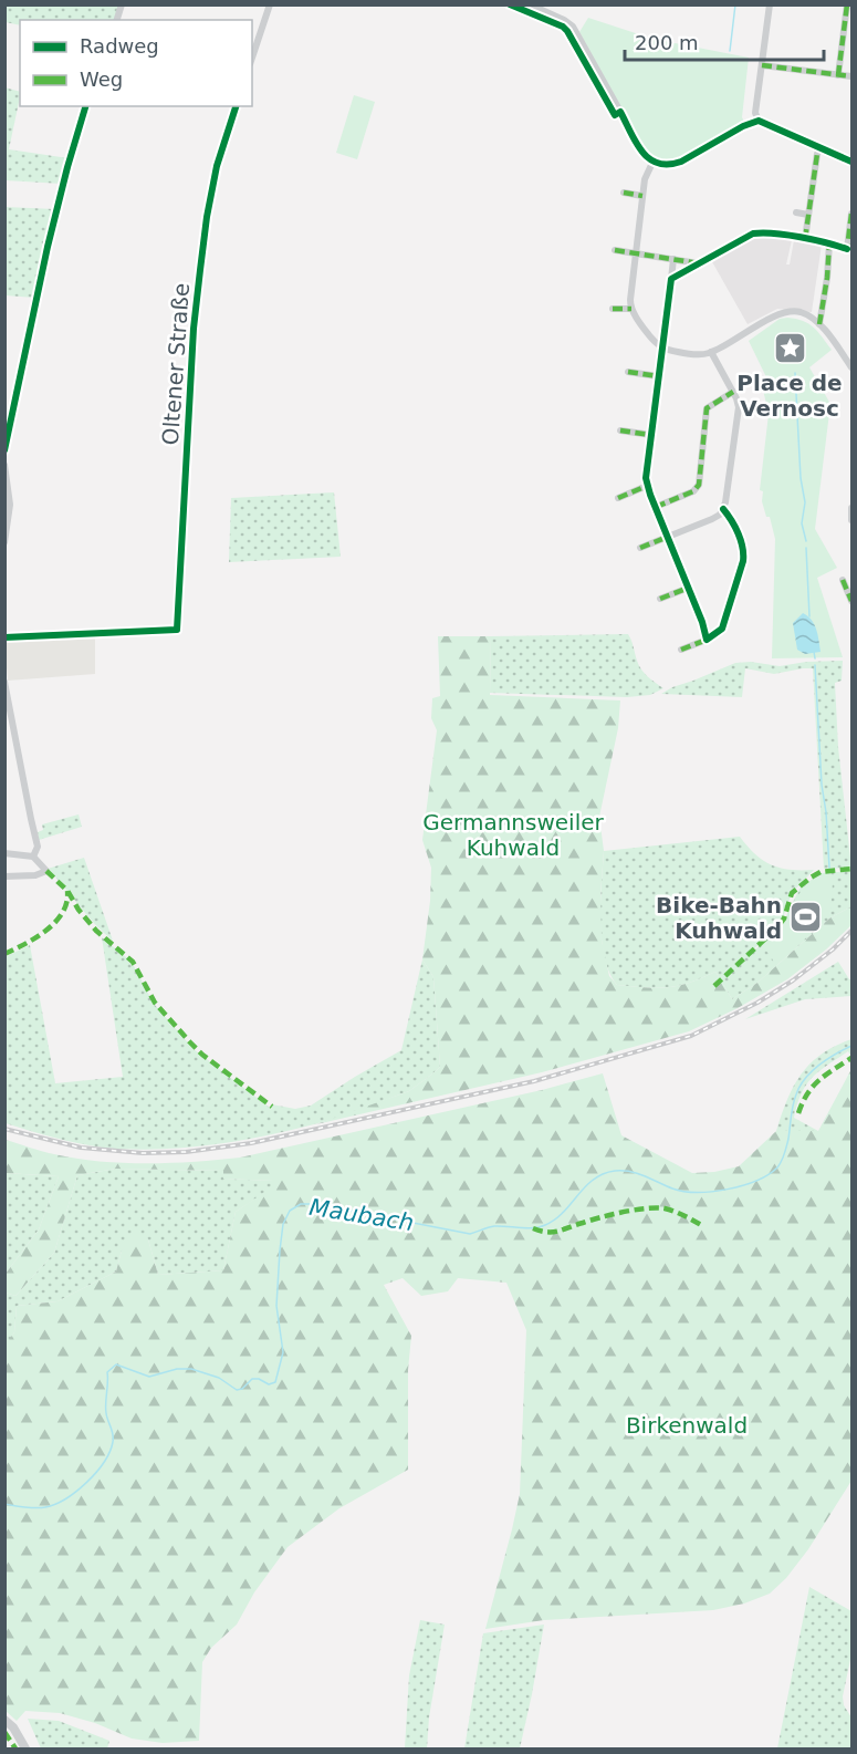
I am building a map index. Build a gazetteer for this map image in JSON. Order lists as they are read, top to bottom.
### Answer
{
  "streets": {
    "street": ["Oltener Straße"]
  },
  "water": ["Maubach"],
  "parks": ["Germannsweiler Kuhwald", "Birkenwald"],
  "places": {
    "place": ["Place de Vernosc"],
    "sports": ["Bike-Bahn Kuhwald"]
  },
  "legend": ["Radweg", "Weg"],
  "scale_bar": "200 m"
}
